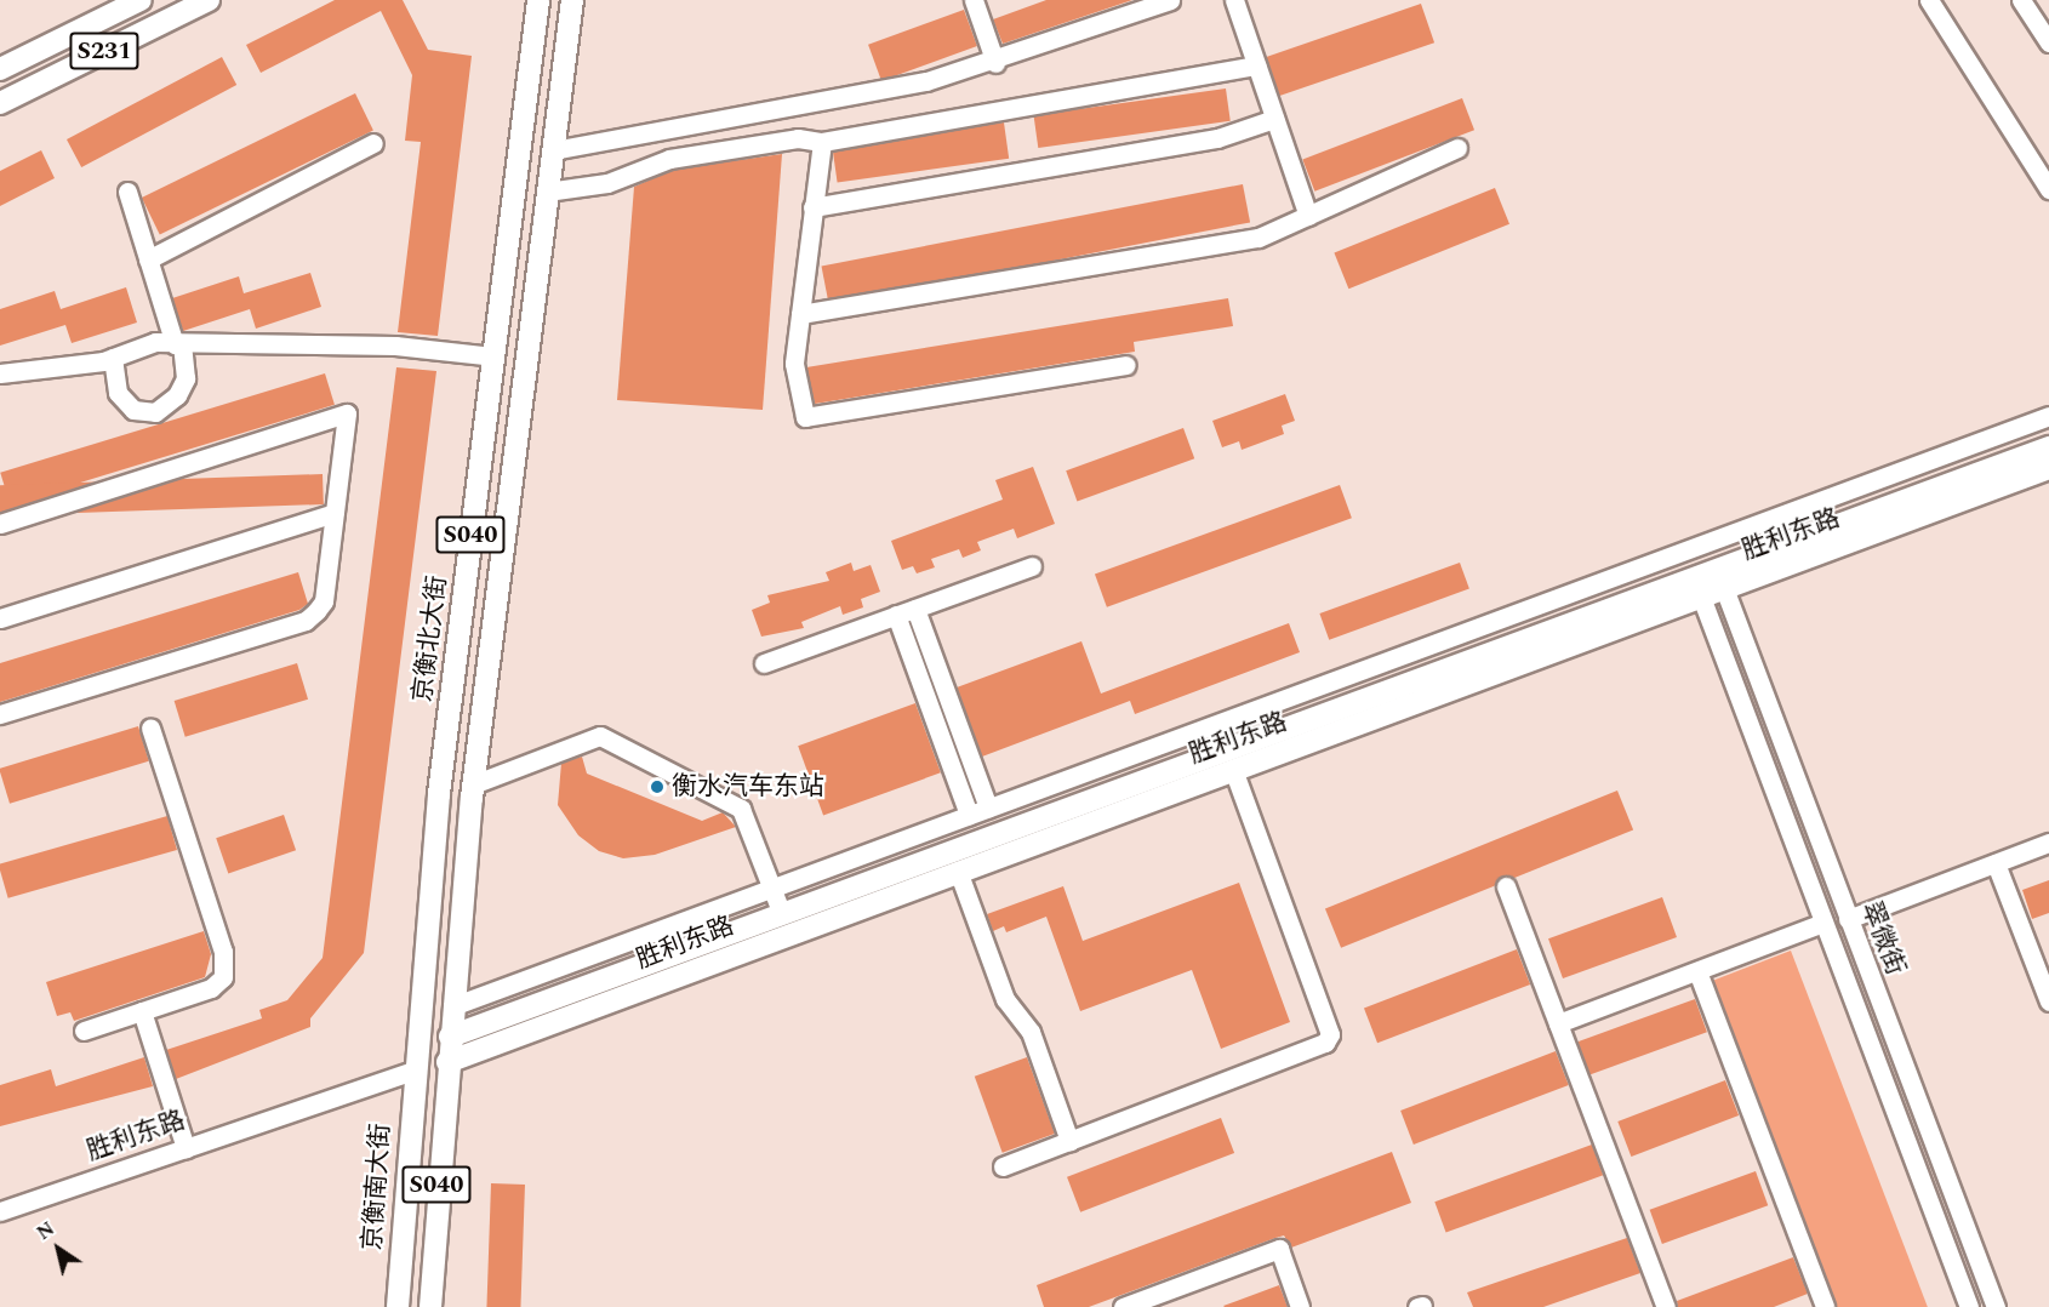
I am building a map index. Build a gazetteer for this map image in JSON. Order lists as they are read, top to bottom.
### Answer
{
  "streets": {
    "main road": [
      "S231",
      "S040",
      "胜利东路",
      "京衡北大街",
      "京衡南大街"
    ],
    "street": ["翠微街"]
  },
  "crossings": [
    ["S040", "胜利东路"],
    ["胜利东路", "京衡北大街"],
    ["胜利东路", "翠微街"],
    ["胜利东路", "京衡南大街"],
    ["京衡北大街", "京衡南大街"]
  ],
  "places": ["衡水汽车东站"],
  "north": "top left"
}
